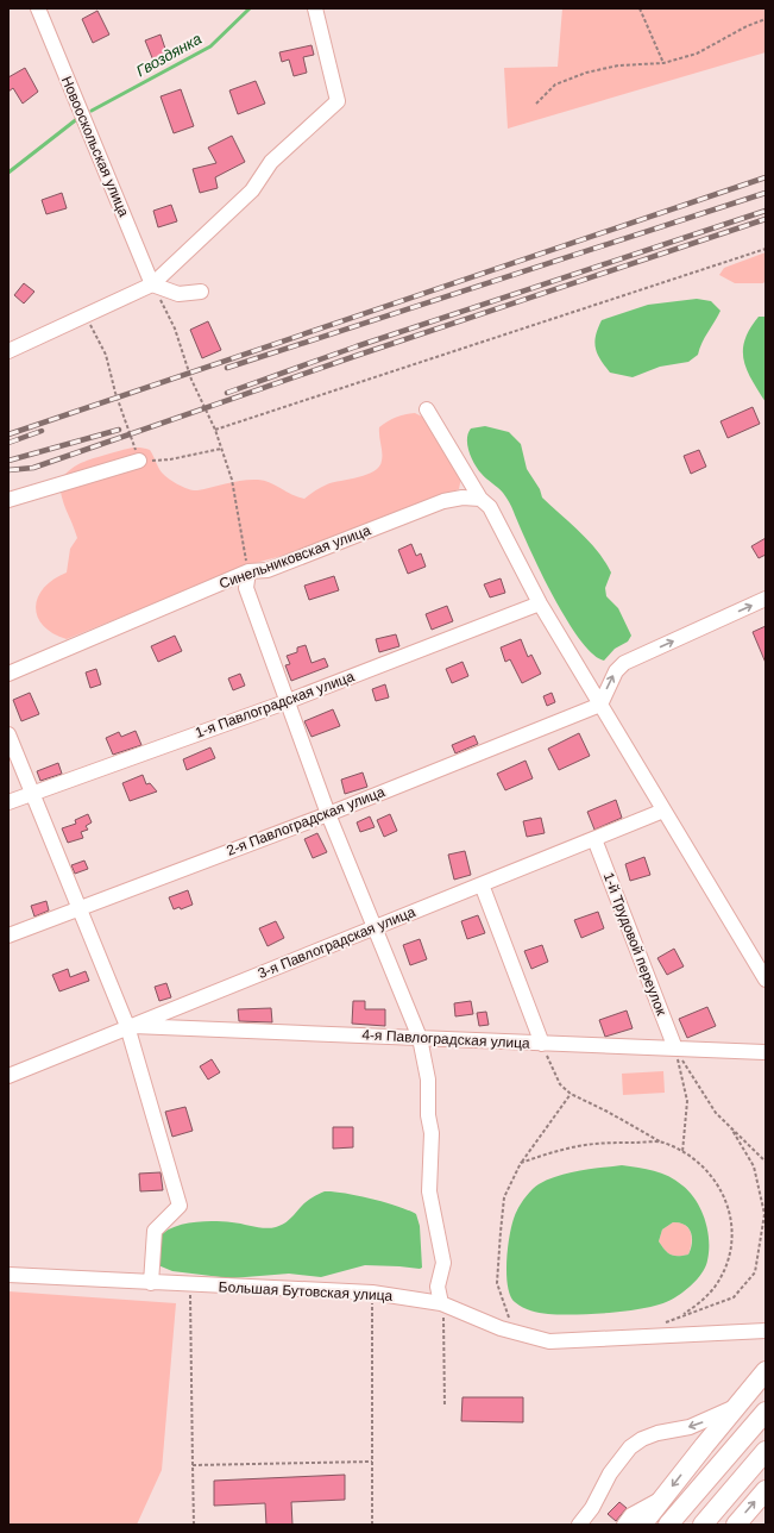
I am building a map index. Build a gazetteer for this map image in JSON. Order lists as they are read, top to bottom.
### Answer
{
  "streets": {
    "street": [
      "Новооскольская улица",
      "Синельниковская улица",
      "1-я Павлоградская улица",
      "2-я Павлоградская улица",
      "3-я Павлоградская улица",
      "1-й Трудовой переулок",
      "4-я Павлоградская улица",
      "Большая Бутовская улица"
    ]
  },
  "crossings": [
    ["3-я Павлоградская улица", "1-й Трудовой переулок"],
    ["3-я Павлоградская улица", "4-я Павлоградская улица"],
    ["1-й Трудовой переулок", "4-я Павлоградская улица"]
  ],
  "water": ["Гвоздянка"]
}
